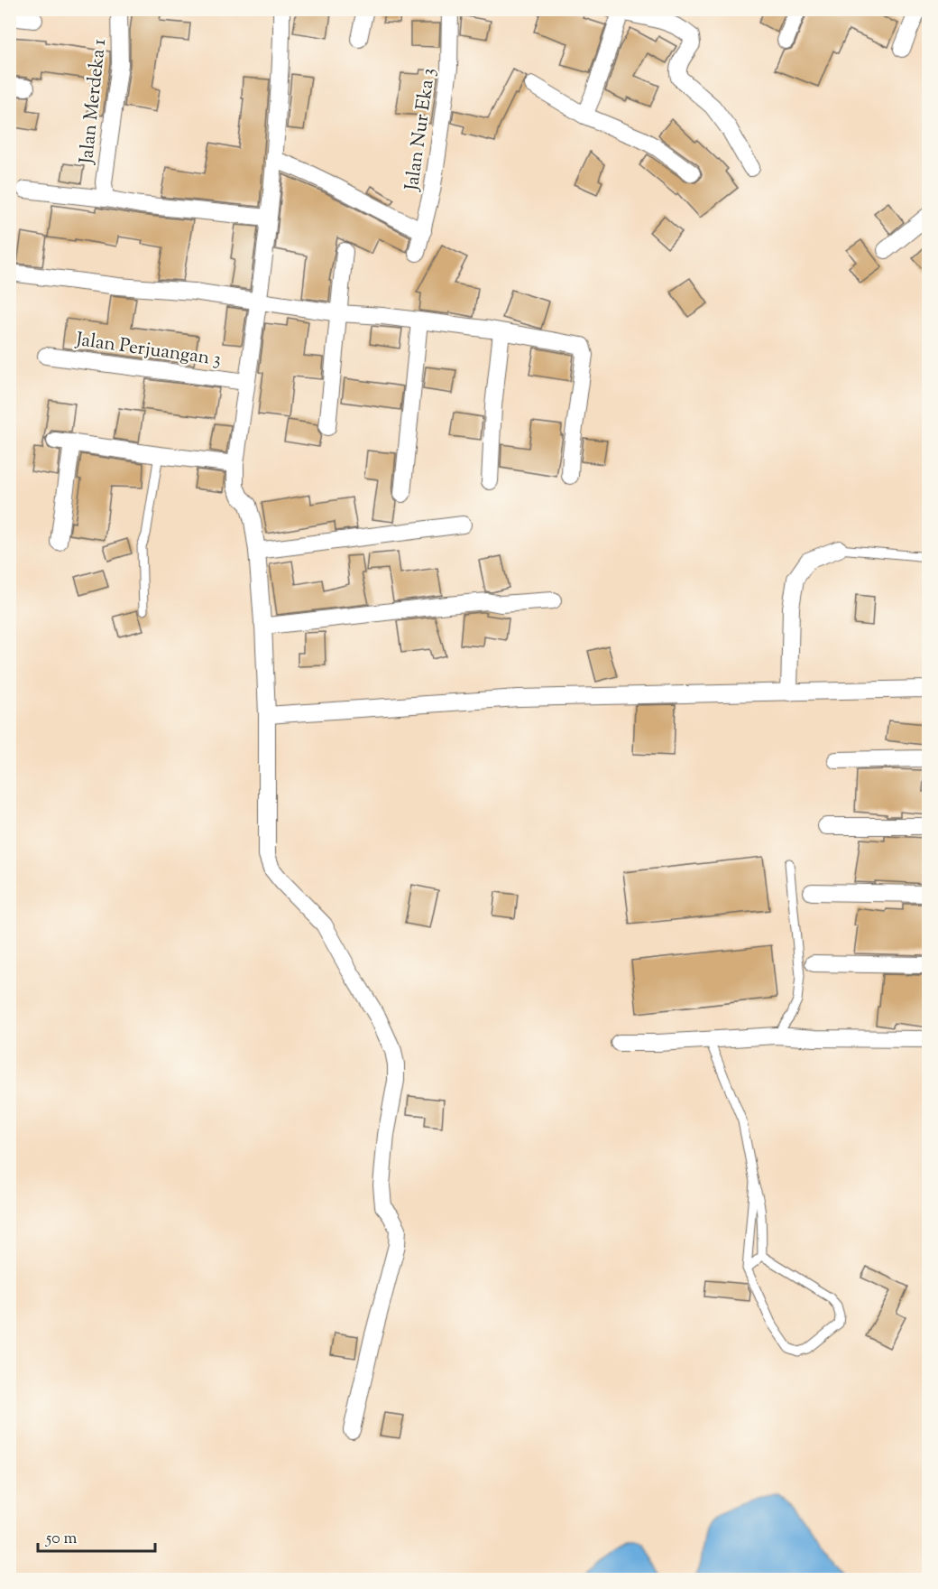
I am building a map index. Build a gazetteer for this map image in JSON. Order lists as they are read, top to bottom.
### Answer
{
  "streets": {
    "street": ["Jalan Merdeka 1", "Jalan Nur Eka 3", "Jalan Perjuangan 3"]
  },
  "scale_bar": "50 m"
}
